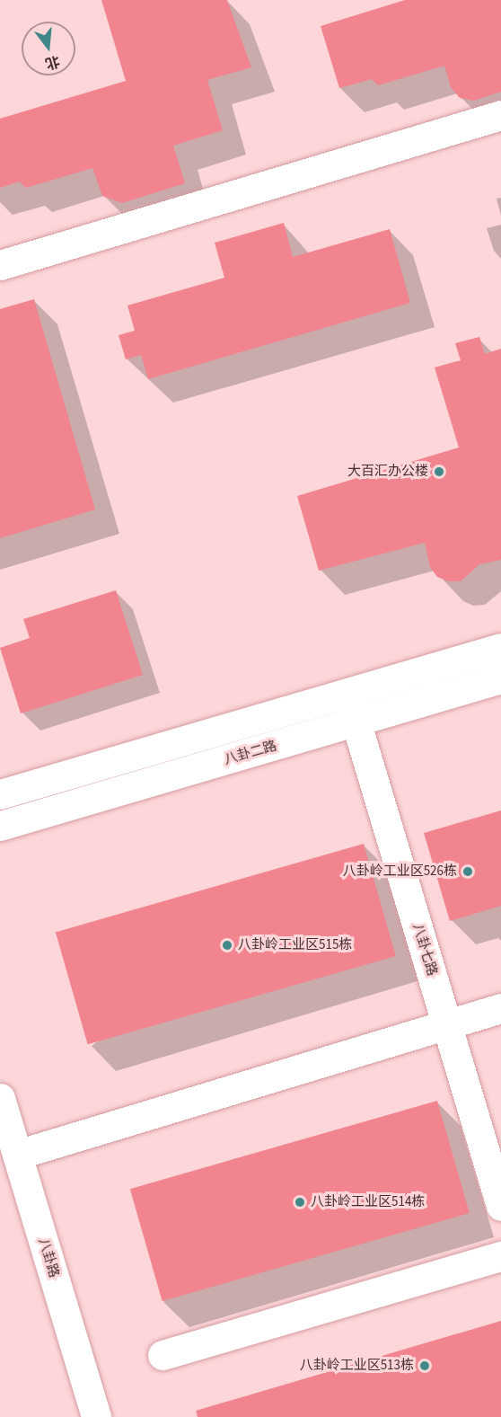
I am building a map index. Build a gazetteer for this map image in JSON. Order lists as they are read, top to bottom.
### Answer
{
  "streets": {
    "street": ["八卦二路", "八卦七路", "八卦路"]
  },
  "crossings": [
    ["八卦二路", "八卦七路"]
  ],
  "places": [
    "大百汇办公楼",
    "八卦岭工业区526栋",
    "八卦岭工业区515栋",
    "八卦岭工业区514栋",
    "八卦岭工业区513栋"
  ],
  "north": "bottom"
}
